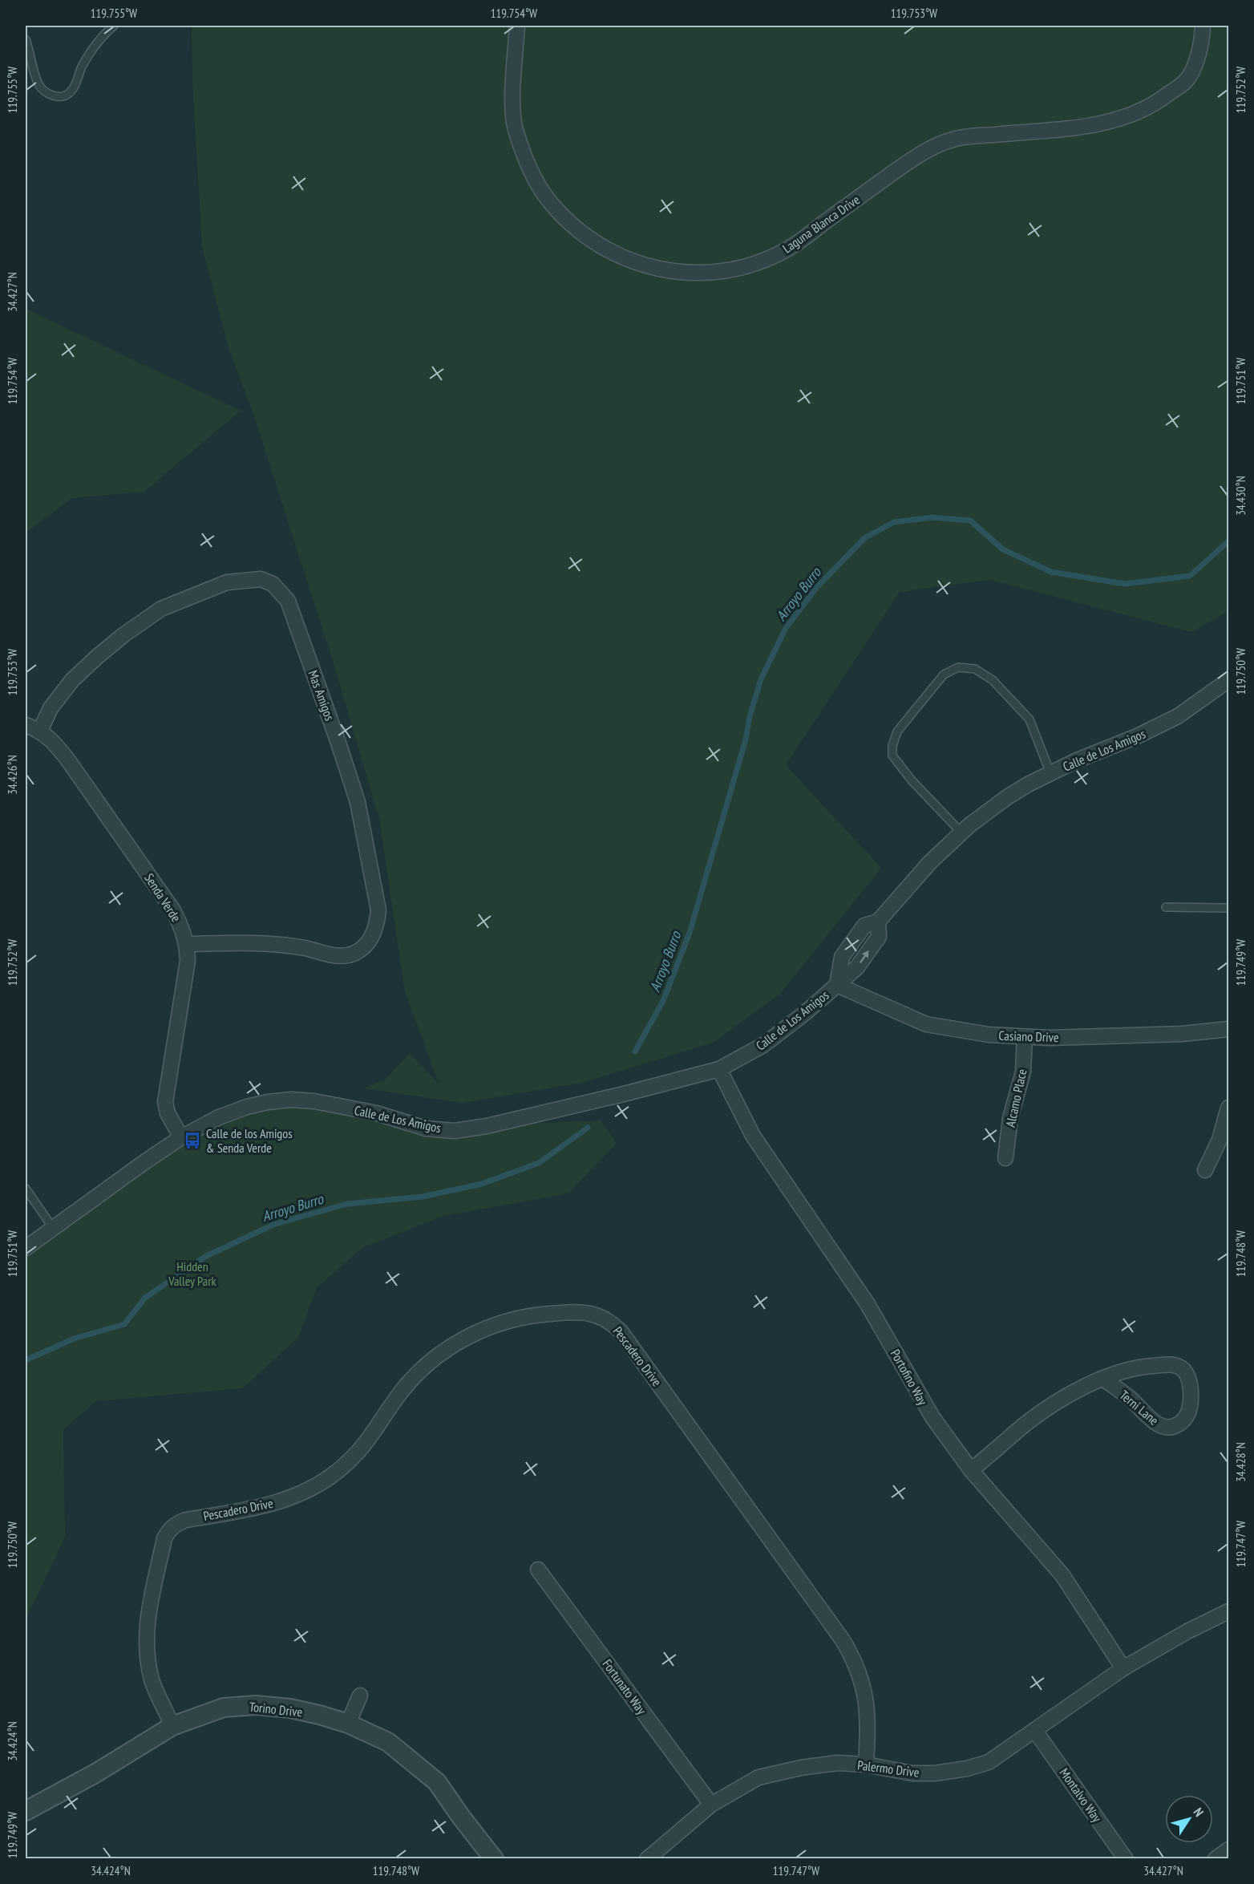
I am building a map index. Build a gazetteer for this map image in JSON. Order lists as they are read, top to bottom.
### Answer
{
  "streets": {
    "street": [
      "Laguna Blanca Drive",
      "Mas Amigos",
      "Calle de Los Amigos",
      "Senda Verde",
      "Casiano Drive",
      "Alcamo Place",
      "Pescadero Drive",
      "Portofino Way",
      "Terni Lane",
      "Fortunato Way",
      "Torino Drive",
      "Palermo Drive",
      "Montalvo Way"
    ]
  },
  "crossings": [
    ["Mas Amigos", "Senda Verde"],
    ["Calle de Los Amigos", "Senda Verde"],
    ["Calle de Los Amigos", "Casiano Drive"],
    ["Calle de Los Amigos", "Portofino Way"],
    ["Casiano Drive", "Alcamo Place"],
    ["Pescadero Drive", "Torino Drive"],
    ["Pescadero Drive", "Palermo Drive"],
    ["Portofino Way", "Terni Lane"],
    ["Portofino Way", "Palermo Drive"],
    ["Fortunato Way", "Palermo Drive"],
    ["Palermo Drive", "Montalvo Way"]
  ],
  "water": ["Arroyo Burro"],
  "parks": ["Hidden Valley Park"],
  "places": {
    "bus stop": ["Calle de los Amigos & Senda Verde"]
  },
  "north": "top right",
  "coordinates": [
    "119.755°W",
    "119.754°W",
    "119.753°W",
    "119.752°W",
    "34.427°N",
    "119.751°W",
    "34.430°N",
    "119.750°W",
    "34.426°N",
    "119.749°W",
    "119.748°W",
    "34.428°N",
    "119.747°W",
    "34.424°N"
  ]
}
